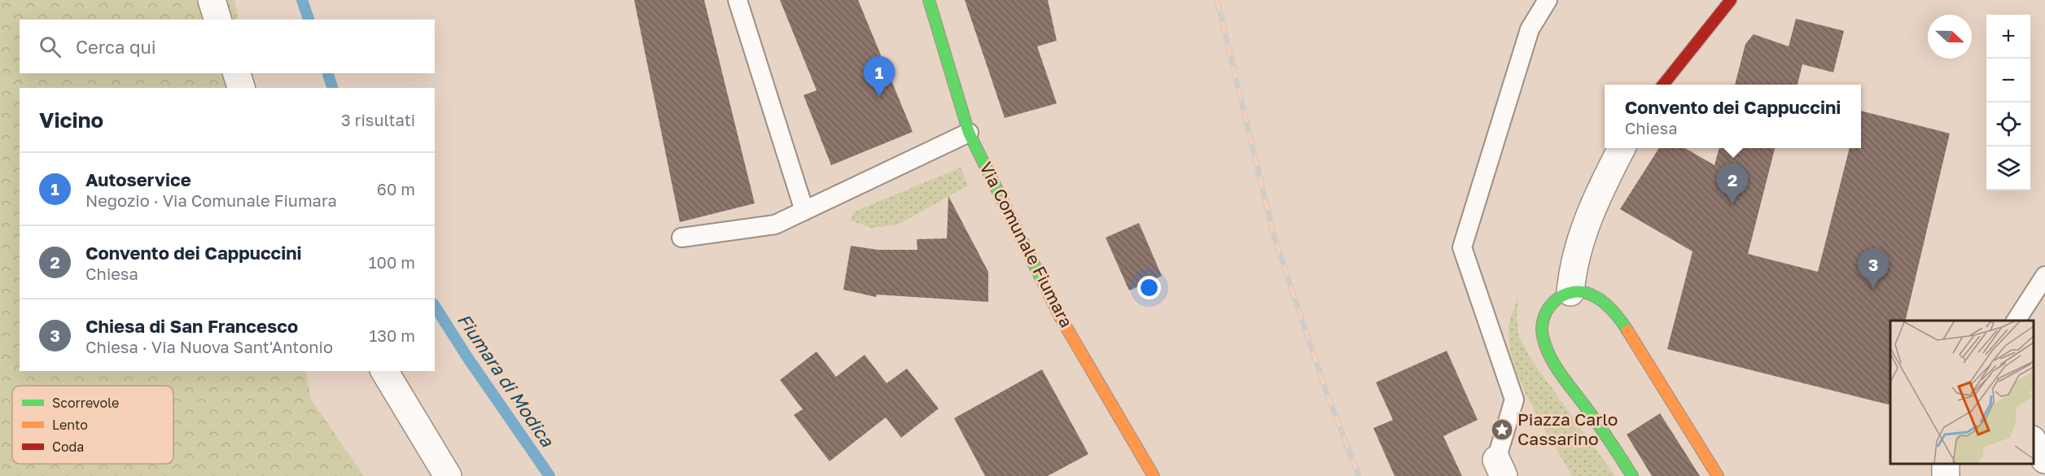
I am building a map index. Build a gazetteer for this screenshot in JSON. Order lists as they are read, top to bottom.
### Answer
{
  "streets": {
    "street": ["Via Comunale Fiumara"]
  },
  "water": ["Fiumara di Modica"],
  "places": {
    "place": ["Piazza Carlo Cassarino"]
  },
  "legend": ["Scorrevole", "Lento", "Coda"],
  "north": "right",
  "page": {
    "map_buttons": ["+", "−"],
    "search": "Cerca qui",
    "pins": ["1", "2", "3"],
    "popup": ["Convento dei Cappuccini", "Chiesa"],
    "heading": ["Vicino", "3 risultati"],
    "list": [
      {
        "mark": "1",
        "name": "Autoservice",
        "note": "Negozio · Via Comunale Fiumara",
        "value": "60 m"
      },
      {
        "mark": "2",
        "name": "Convento dei Cappuccini",
        "note": "Chiesa",
        "value": "100 m"
      },
      {
        "mark": "3",
        "name": "Chiesa di San Francesco",
        "note": "Chiesa · Via Nuova Sant'Antonio",
        "value": "130 m"
      }
    ]
  }
}
